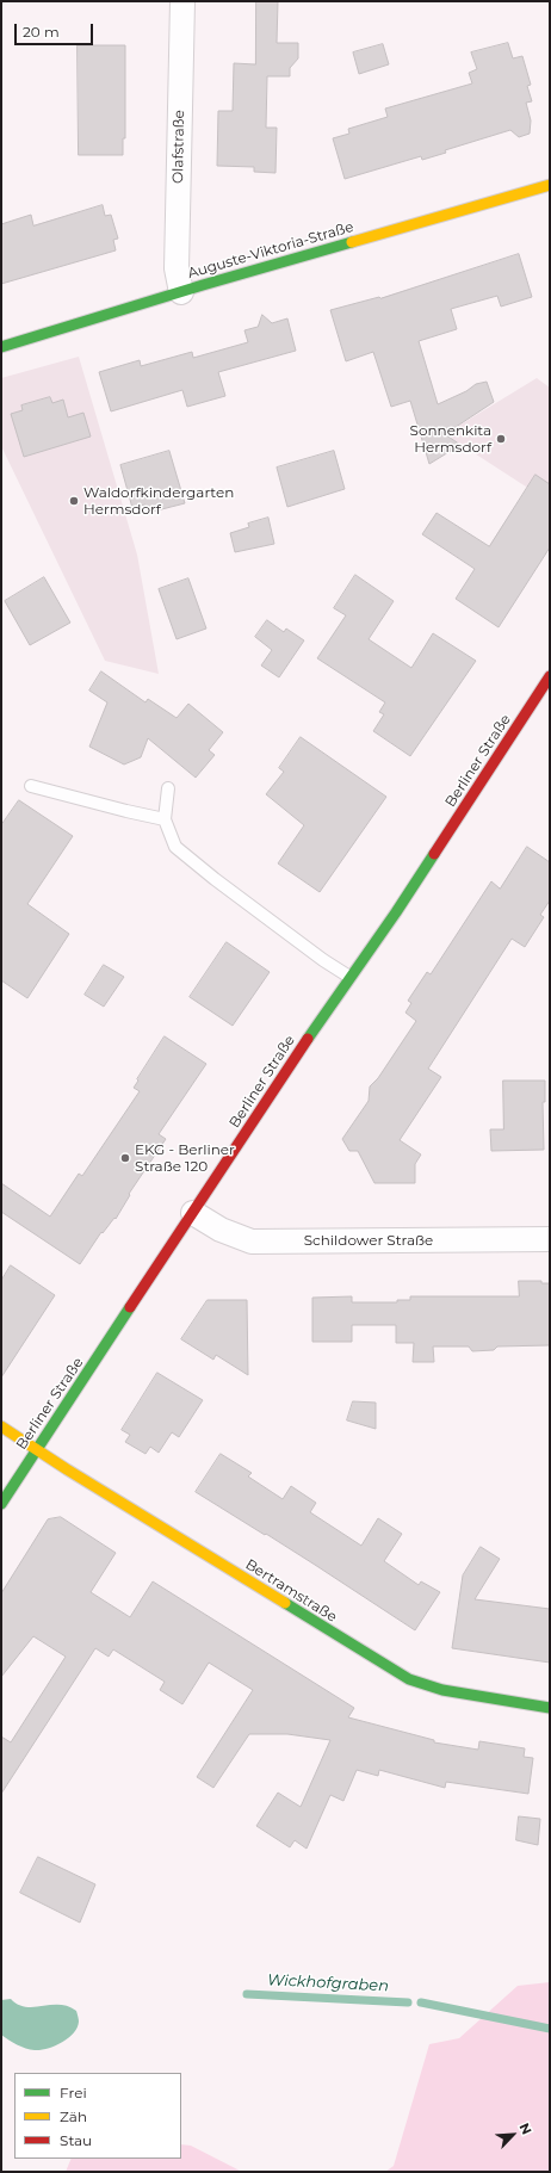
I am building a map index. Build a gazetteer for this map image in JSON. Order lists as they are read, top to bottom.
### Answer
{
  "streets": {
    "street": [
      "Olafstraße",
      "Auguste-Viktoria-Straße",
      "Berliner Straße",
      "Schildower Straße",
      "Bertramstraße"
    ]
  },
  "crossings": [
    ["Olafstraße", "Auguste-Viktoria-Straße"],
    ["Berliner Straße", "Schildower Straße"],
    ["Berliner Straße", "Bertramstraße"]
  ],
  "water": ["Wickhofgraben"],
  "places": ["Sonnenkita Hermsdorf", "Waldorfkindergarten Hermsdorf", "EKG - Berliner Straße 120"],
  "legend": ["Frei", "Zäh", "Stau"],
  "scale_bar": "20 m",
  "north": "top right"
}
